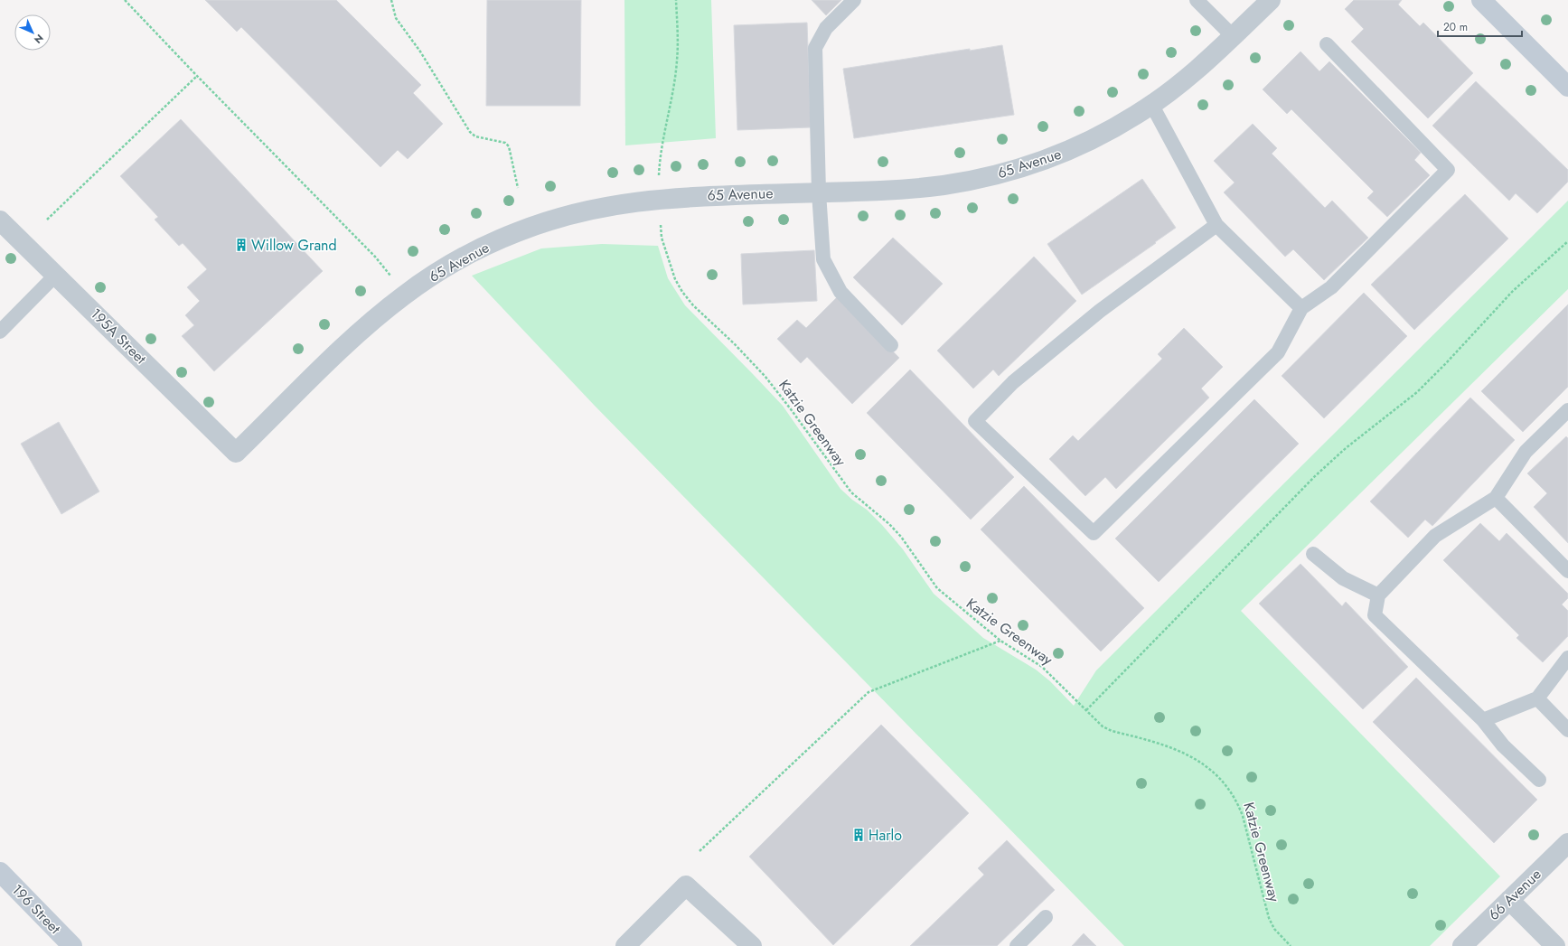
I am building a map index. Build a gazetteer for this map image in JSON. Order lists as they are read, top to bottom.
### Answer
{
  "streets": {
    "street": [
      "65 Avenue",
      "195A Street",
      "66 Avenue",
      "196 Street"
    ],
    "path": ["Katzie Greenway"]
  },
  "crossings": [
    ["65 Avenue", "195A Street"]
  ],
  "places": {
    "building": ["Willow Grand", "Harlo"]
  },
  "scale_bar": "20 m",
  "north": "bottom right"
}
